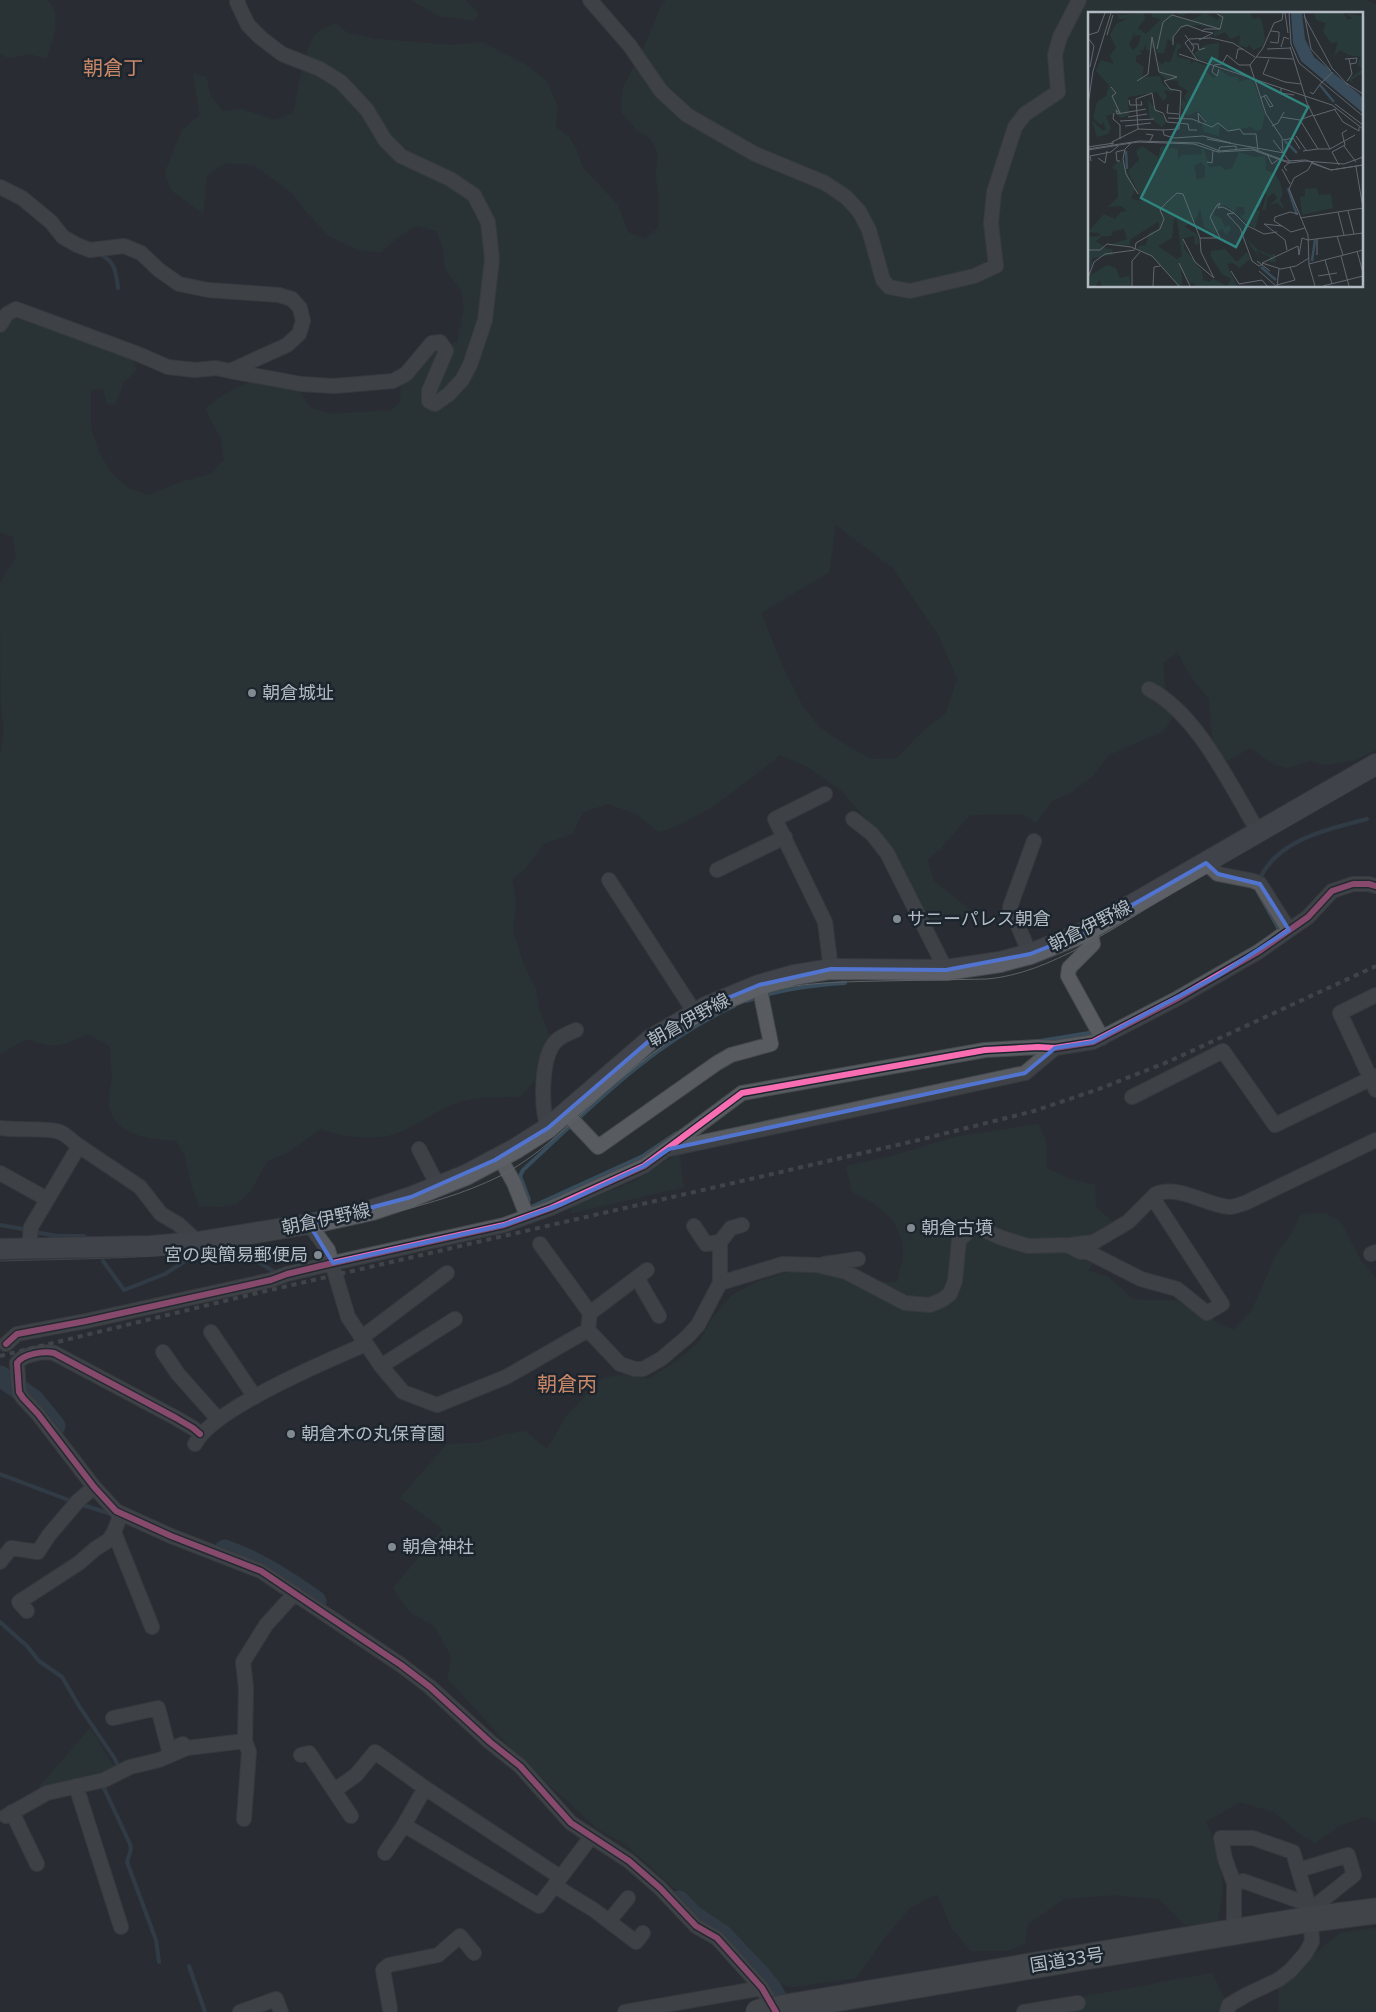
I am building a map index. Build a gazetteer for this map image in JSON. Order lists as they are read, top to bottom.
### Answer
{
  "streets": {
    "highway": ["国道33号"],
    "main road": ["朝倉伊野線"]
  },
  "districts": ["朝倉丁", "朝倉丙"],
  "places": [
    "朝倉城址",
    "サニーパレス朝倉",
    "朝倉古墳",
    "宮の奥簡易郵便局",
    "朝倉木の丸保育園",
    "朝倉神社"
  ]
}
